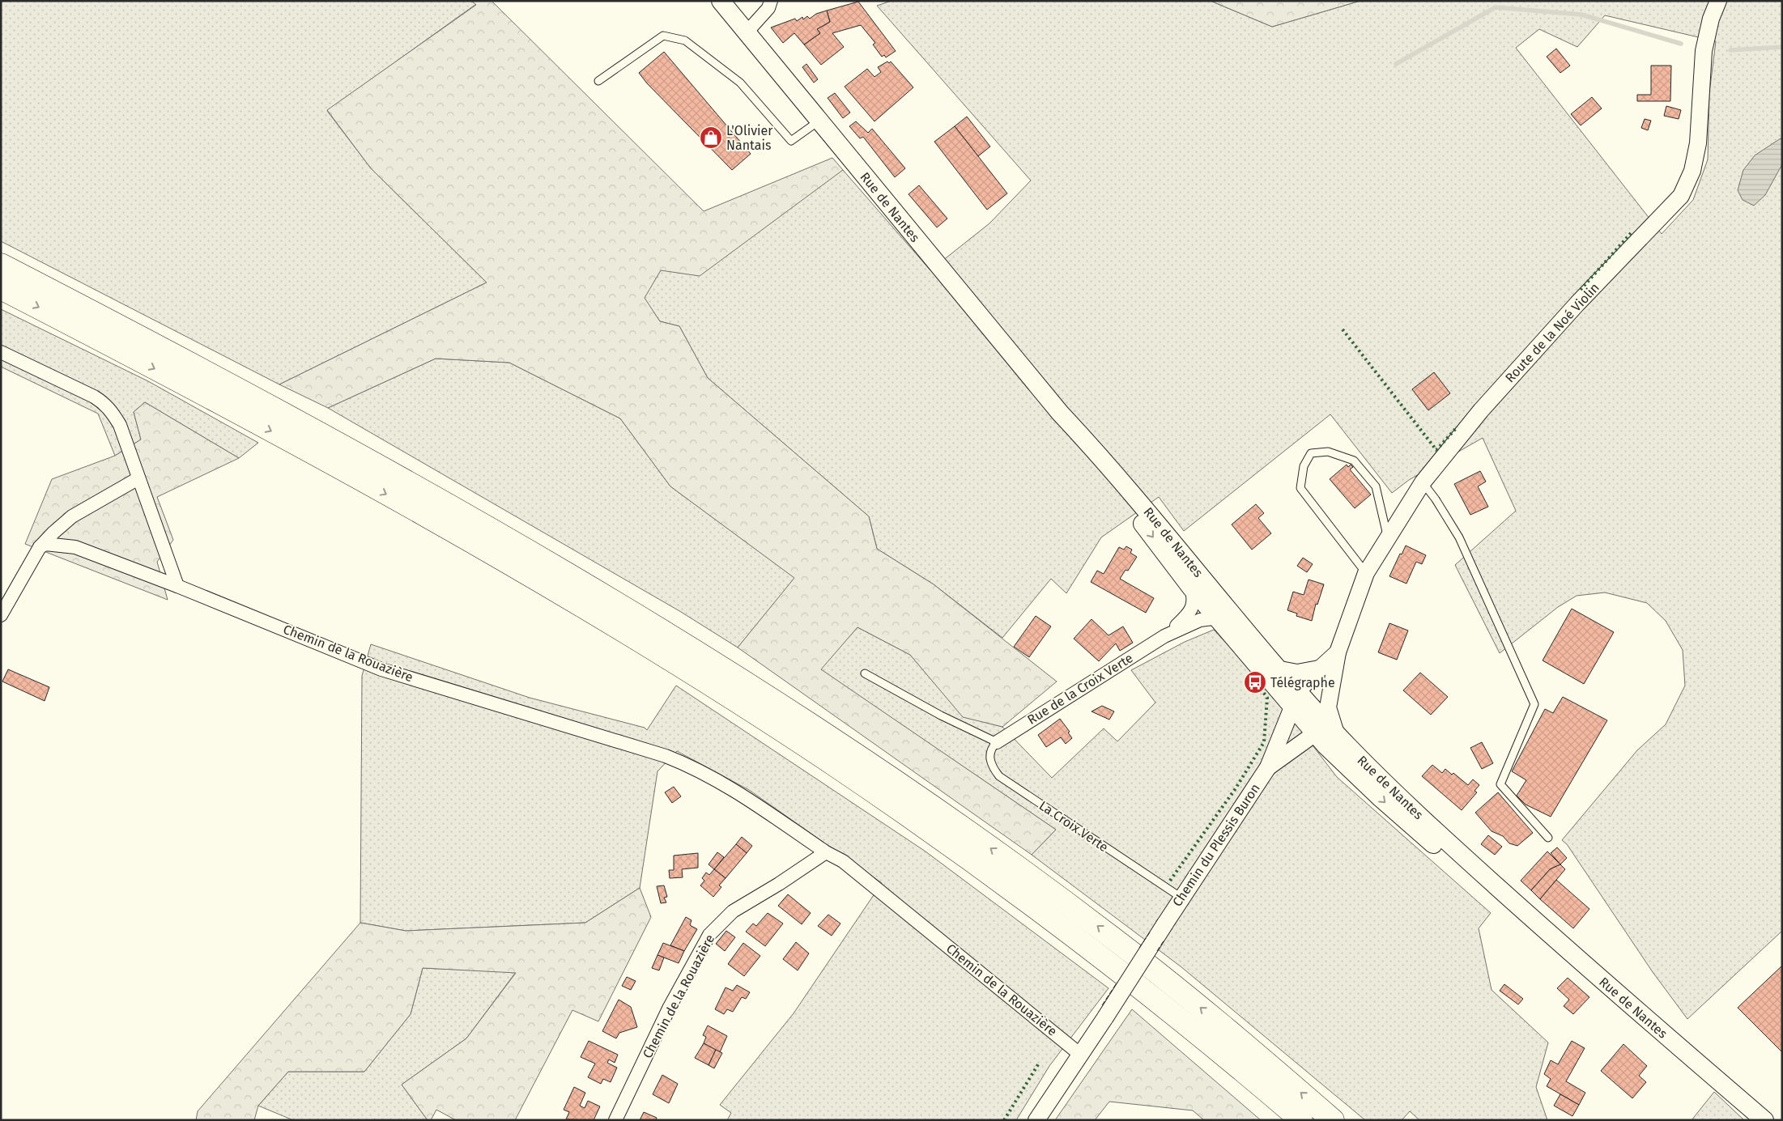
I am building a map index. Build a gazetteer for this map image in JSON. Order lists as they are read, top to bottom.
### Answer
{
  "streets": {
    "main road": ["Rue de Nantes"],
    "street": [
      "Route de la Noé Violin",
      "Chemin de la Rouazière",
      "Rue de la Croix Verte",
      "Chemin du Plessis Buron"
    ],
    "lane": ["La Croix Verte"]
  },
  "crossings": [
    ["Rue de Nantes", "Route de la Noé Violin"],
    ["Rue de Nantes", "Rue de la Croix Verte"],
    ["Rue de Nantes", "Chemin du Plessis Buron"],
    ["Route de la Noé Violin", "Chemin du Plessis Buron"],
    ["Chemin de la Rouazière", "Chemin du Plessis Buron"],
    ["Rue de la Croix Verte", "La Croix Verte"],
    ["La Croix Verte", "Chemin du Plessis Buron"]
  ],
  "places": {
    "shop": ["L'Olivier Nantais"],
    "bus stop": ["Télégraphe"]
  }
}
